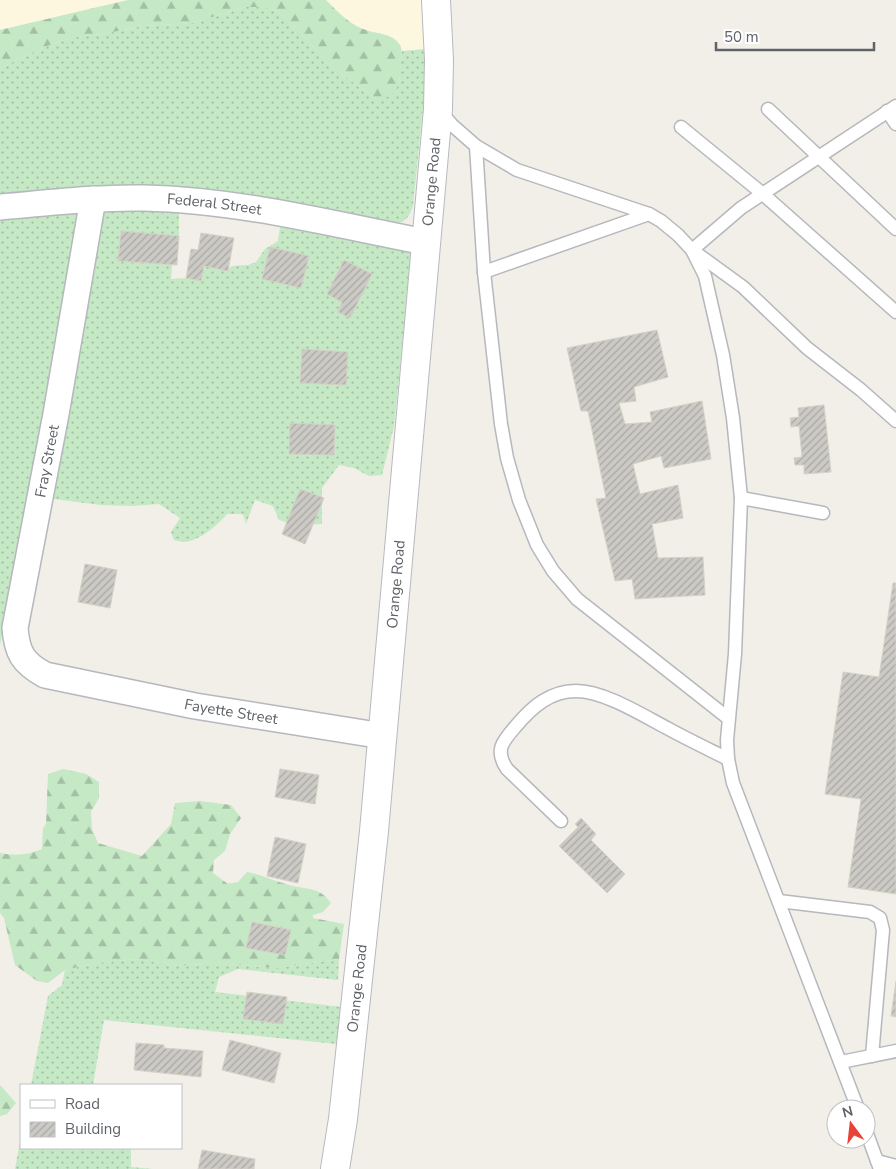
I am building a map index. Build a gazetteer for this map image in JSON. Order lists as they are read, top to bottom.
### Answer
{
  "streets": {
    "main road": ["Orange Road"],
    "street": ["Federal Street", "Fray Street", "Fayette Street"]
  },
  "crossings": [
    ["Orange Road", "Federal Street"],
    ["Orange Road", "Fayette Street"],
    ["Federal Street", "Fray Street"],
    ["Fray Street", "Fayette Street"]
  ],
  "legend": ["Road", "Building"],
  "scale_bar": "50 m",
  "north": "top"
}
